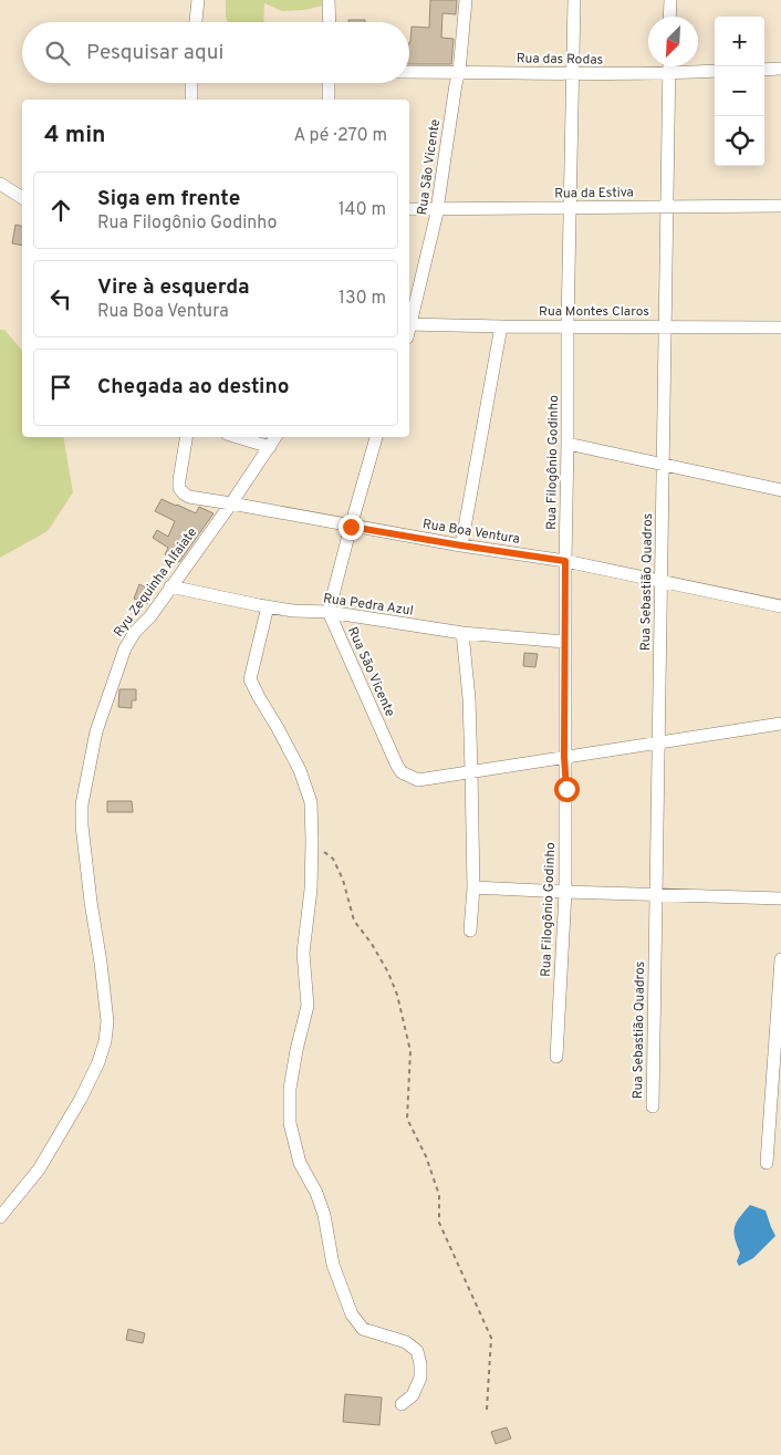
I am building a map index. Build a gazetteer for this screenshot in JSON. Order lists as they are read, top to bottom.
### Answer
{
  "streets": {
    "street": [
      "Rua das Rodas",
      "Rua São Vicente",
      "Rua da Estiva",
      "Rua Montes Claros",
      "Rua Filogônio Godinho",
      "Rua Boa Ventura",
      "Ryu Zequinha Alfaiate",
      "Rua Sebastião Quadros",
      "Rua Pedra Azul"
    ]
  },
  "crossings": [
    ["Rua das Rodas", "Rua São Vicente"],
    ["Rua das Rodas", "Rua Filogônio Godinho"],
    ["Rua das Rodas", "Rua Sebastião Quadros"],
    ["Rua São Vicente", "Rua da Estiva"],
    ["Rua São Vicente", "Rua Pedra Azul"],
    ["Rua da Estiva", "Rua Filogônio Godinho"],
    ["Rua da Estiva", "Rua Sebastião Quadros"],
    ["Rua Montes Claros", "Rua Filogônio Godinho"],
    ["Rua Montes Claros", "Rua Sebastião Quadros"],
    ["Rua Filogônio Godinho", "Rua Boa Ventura"],
    ["Rua Filogônio Godinho", "Rua Pedra Azul"],
    ["Rua Boa Ventura", "Ryu Zequinha Alfaiate"],
    ["Rua Boa Ventura", "Rua Sebastião Quadros"],
    ["Ryu Zequinha Alfaiate", "Rua Pedra Azul"]
  ],
  "north": "bottom left",
  "page": {
    "map_buttons": ["+", "−"],
    "search": "Pesquisar aqui",
    "heading": ["4 min", "A pé · 270 m"],
    "list": [
      ["Siga em frente", "Rua Filogônio Godinho", "140 m"],
      ["Vire à esquerda", "Rua Boa Ventura", "130 m"],
      "Chegada ao destino"
    ]
  }
}
